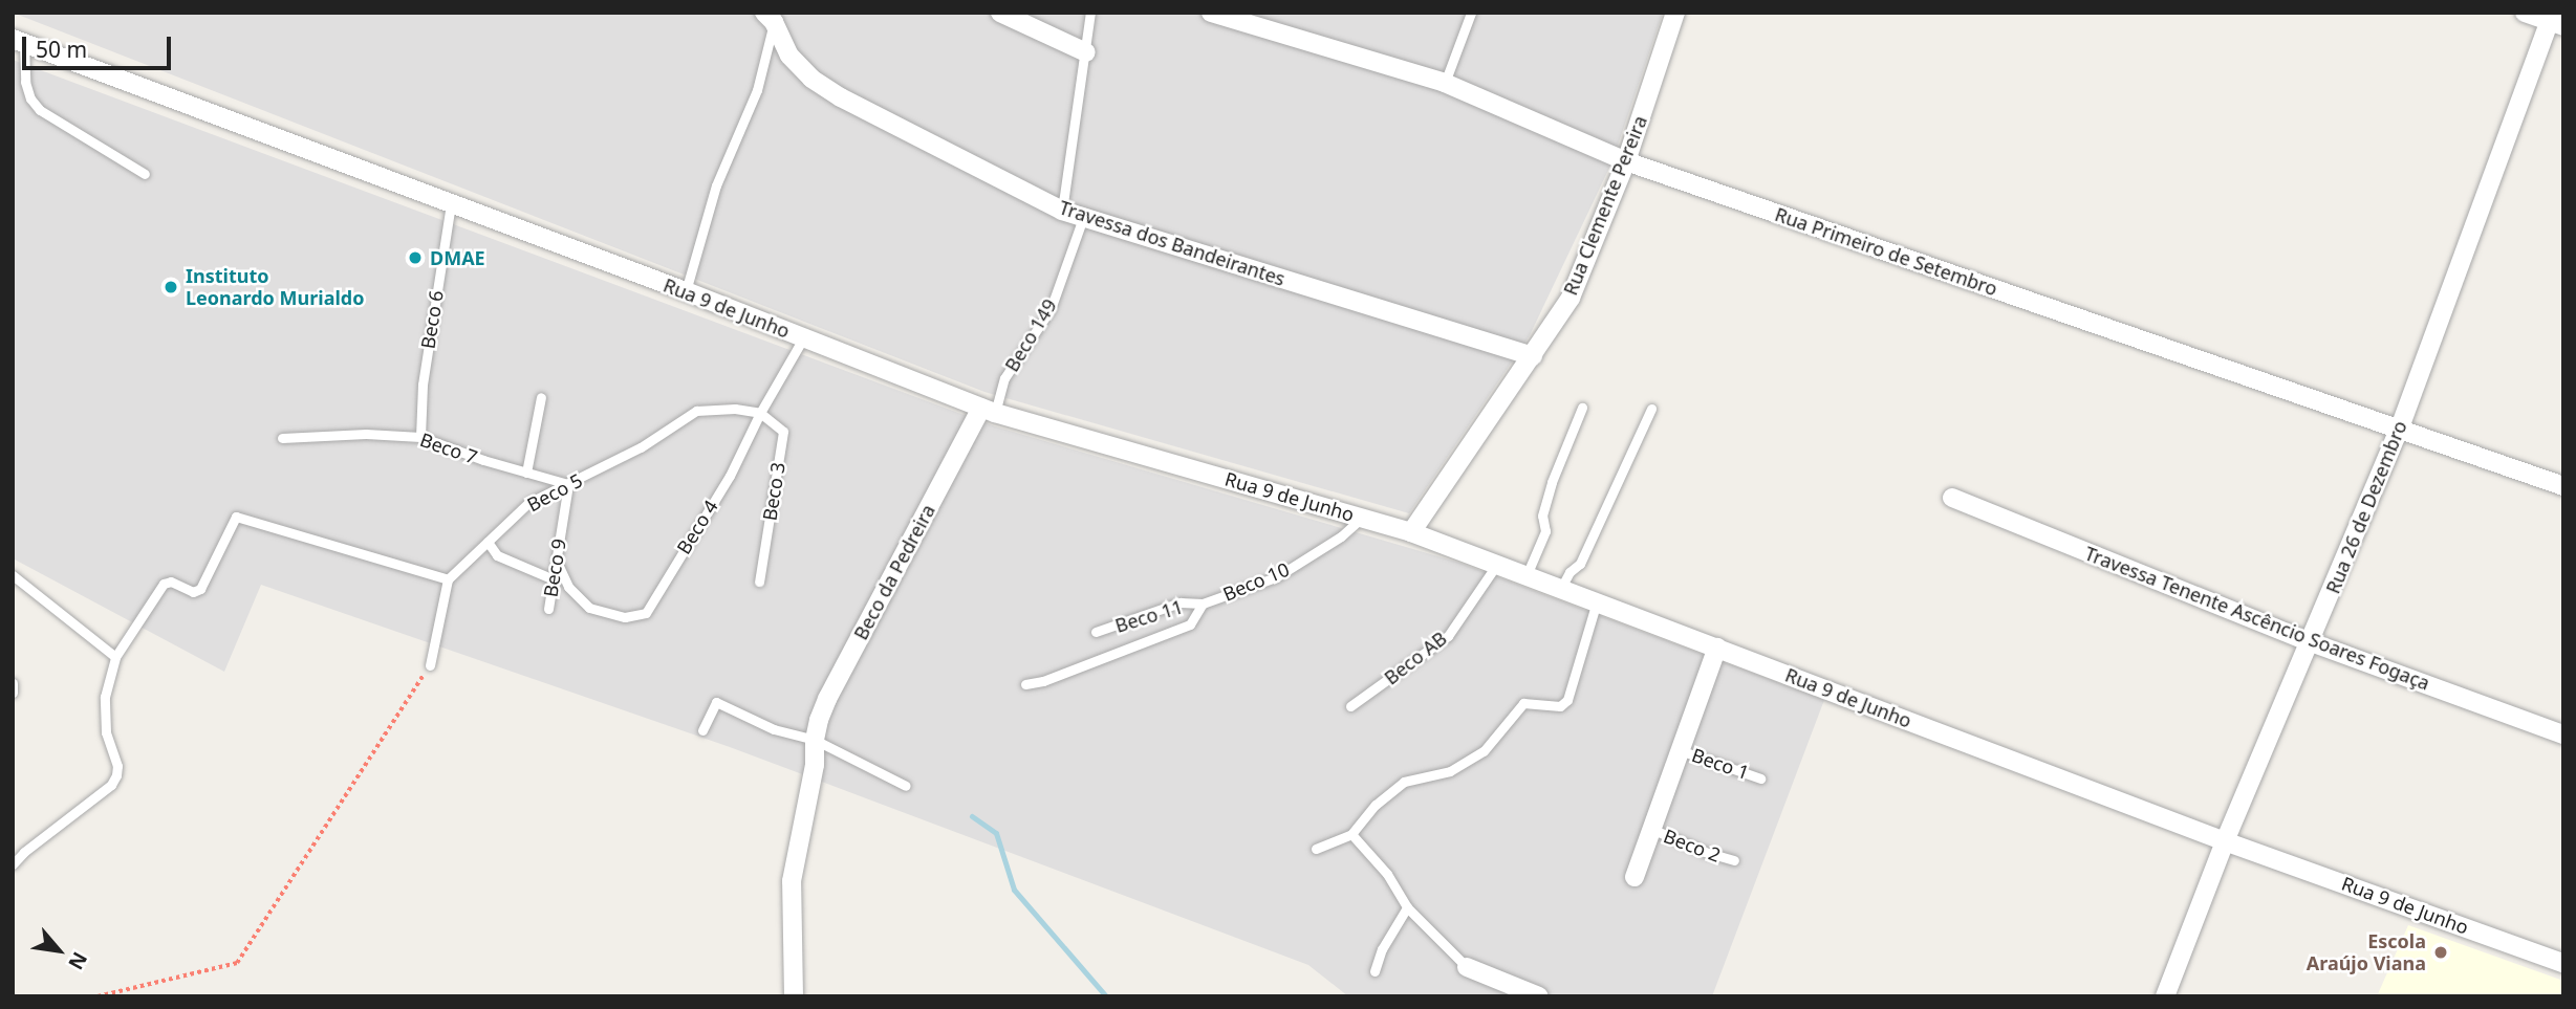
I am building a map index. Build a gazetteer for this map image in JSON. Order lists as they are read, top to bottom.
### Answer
{
  "streets": {
    "street": [
      "Rua Clemente Pereira",
      "Travessa dos Bandeirantes",
      "Rua Primeiro de Setembro",
      "Rua 9 de Junho",
      "Rua 26 de Dezembro",
      "Beco da Pedreira",
      "Travessa Tenente Ascêncio Soares Fogaça"
    ],
    "lane": [
      "Beco 6",
      "Beco 149",
      "Beco 7",
      "Beco 3",
      "Beco 5",
      "Beco 4",
      "Beco 9",
      "Beco 10",
      "Beco 11",
      "Beco AB",
      "Beco 1",
      "Beco 2"
    ]
  },
  "crossings": [
    ["Rua Clemente Pereira", "Travessa dos Bandeirantes"],
    ["Rua Clemente Pereira", "Rua Primeiro de Setembro"],
    ["Rua Clemente Pereira", "Rua 9 de Junho"],
    ["Travessa dos Bandeirantes", "Beco 149"],
    ["Rua Primeiro de Setembro", "Rua 26 de Dezembro"],
    ["Rua 9 de Junho", "Beco 6"],
    ["Rua 9 de Junho", "Beco 149"],
    ["Rua 9 de Junho", "Rua 26 de Dezembro"],
    ["Rua 9 de Junho", "Beco 4"],
    ["Rua 9 de Junho", "Beco da Pedreira"],
    ["Rua 9 de Junho", "Beco 10"],
    ["Rua 9 de Junho", "Beco AB"],
    ["Beco 6", "Beco 7"],
    ["Beco 149", "Beco da Pedreira"],
    ["Beco 7", "Beco 5"],
    ["Beco 7", "Beco 9"],
    ["Beco 3", "Beco 5"],
    ["Beco 3", "Beco 4"],
    ["Beco 5", "Beco 4"],
    ["Beco 5", "Beco 9"],
    ["Rua 26 de Dezembro", "Travessa Tenente Ascêncio Soares Fogaça"],
    ["Beco 4", "Beco 9"],
    ["Beco 10", "Beco 11"]
  ],
  "places": ["DMAE", "Instituto Leonardo Murialdo", "Escola Araújo Viana"],
  "scale_bar": "50 m",
  "north": "bottom right"
}
